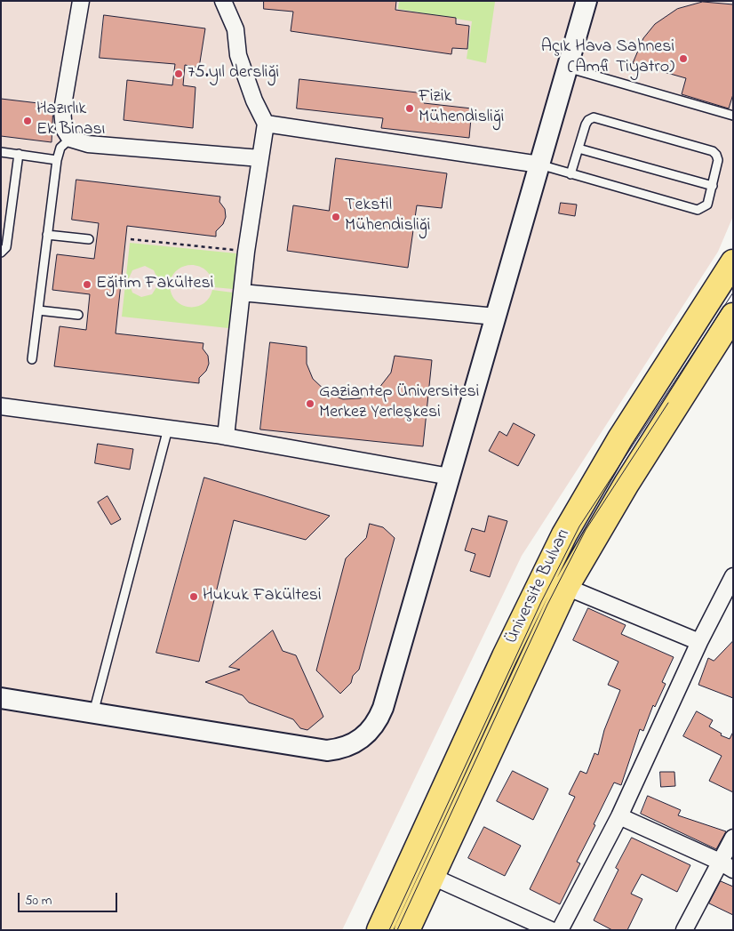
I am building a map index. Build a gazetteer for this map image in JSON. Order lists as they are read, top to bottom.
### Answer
{
  "streets": {
    "main road": ["Üniversite Bulvarı"]
  },
  "places": [
    "Açık Hava Sahnesi (Amfi Tiyatro)",
    "75.yıl dersliği",
    "Fizik Mühendisliği",
    "Hazırlık Ek Binası",
    "Tekstil Mühendisliği",
    "Eğitim Fakültesi",
    "Gaziantep Üniversitesi Merkez Yerleşkesi",
    "Hukuk Fakültesi"
  ],
  "scale_bar": "50 m"
}
